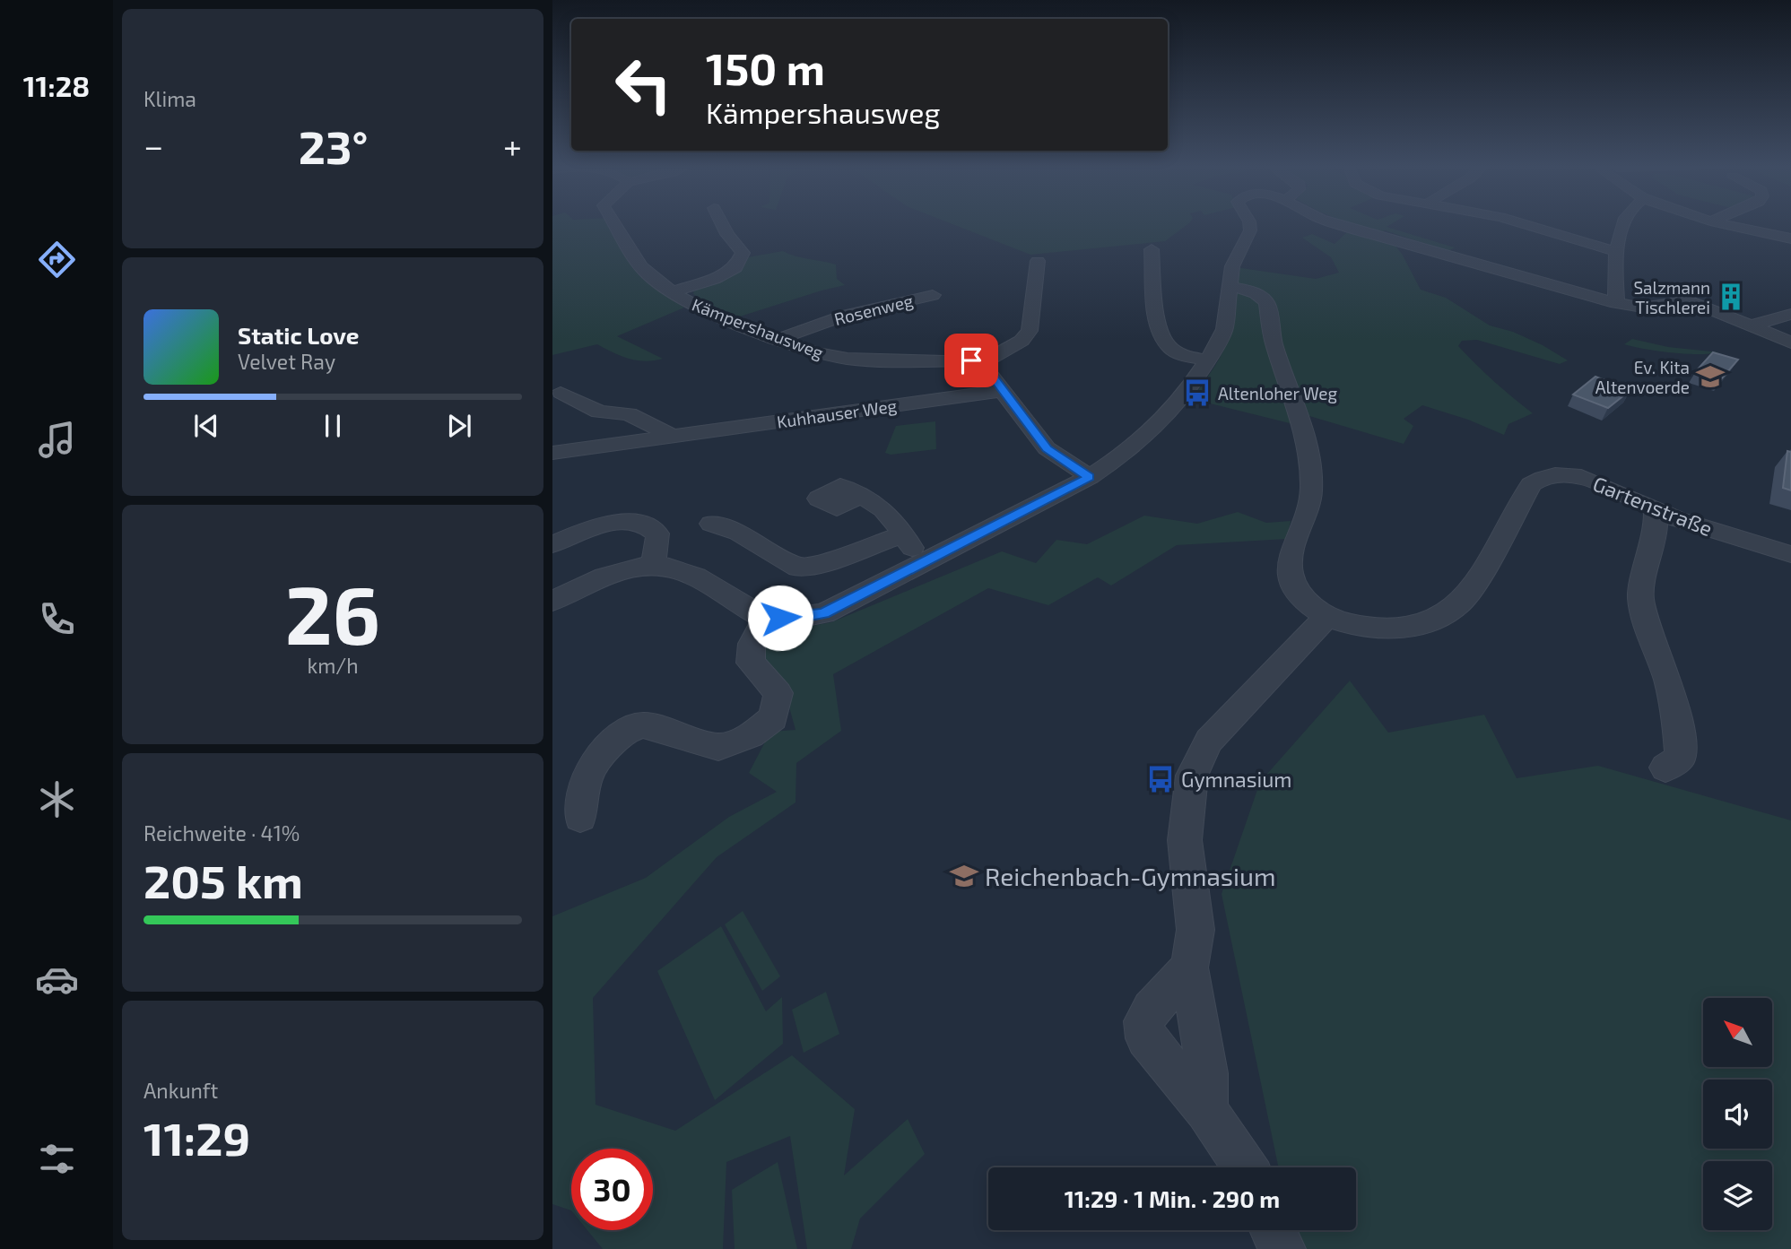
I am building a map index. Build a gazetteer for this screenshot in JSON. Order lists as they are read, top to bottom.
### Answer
{
  "streets": {
    "street": [
      "Rosenweg",
      "Kämpershausweg",
      "Kuhhauser Weg",
      "Gartenstraße"
    ]
  },
  "crossings": [
    ["Rosenweg", "Kämpershausweg"]
  ],
  "places": {
    "building": ["Salzmann Tischlerei"],
    "school or university": ["Ev. Kita Altenvoerde", "Reichenbach-Gymnasium"],
    "bus stop": ["Altenloher Weg", "Gymnasium"]
  },
  "north": "top left",
  "page": {
    "tabs": "11:28",
    "tile": [
      "Klima",
      ["26", "km/h"],
      ["Reichweite · 41%", "205 km"],
      ["Ankunft", "11:29"]
    ],
    "turn": ["150 m", "Kämpershausweg"],
    "heat": ["−", "23°", "+"],
    "song": ["Static Love", "Velvet Ray"],
    "limit": "30",
    "trip": "11:29 · 1 Min. · 290 m"
  }
}
